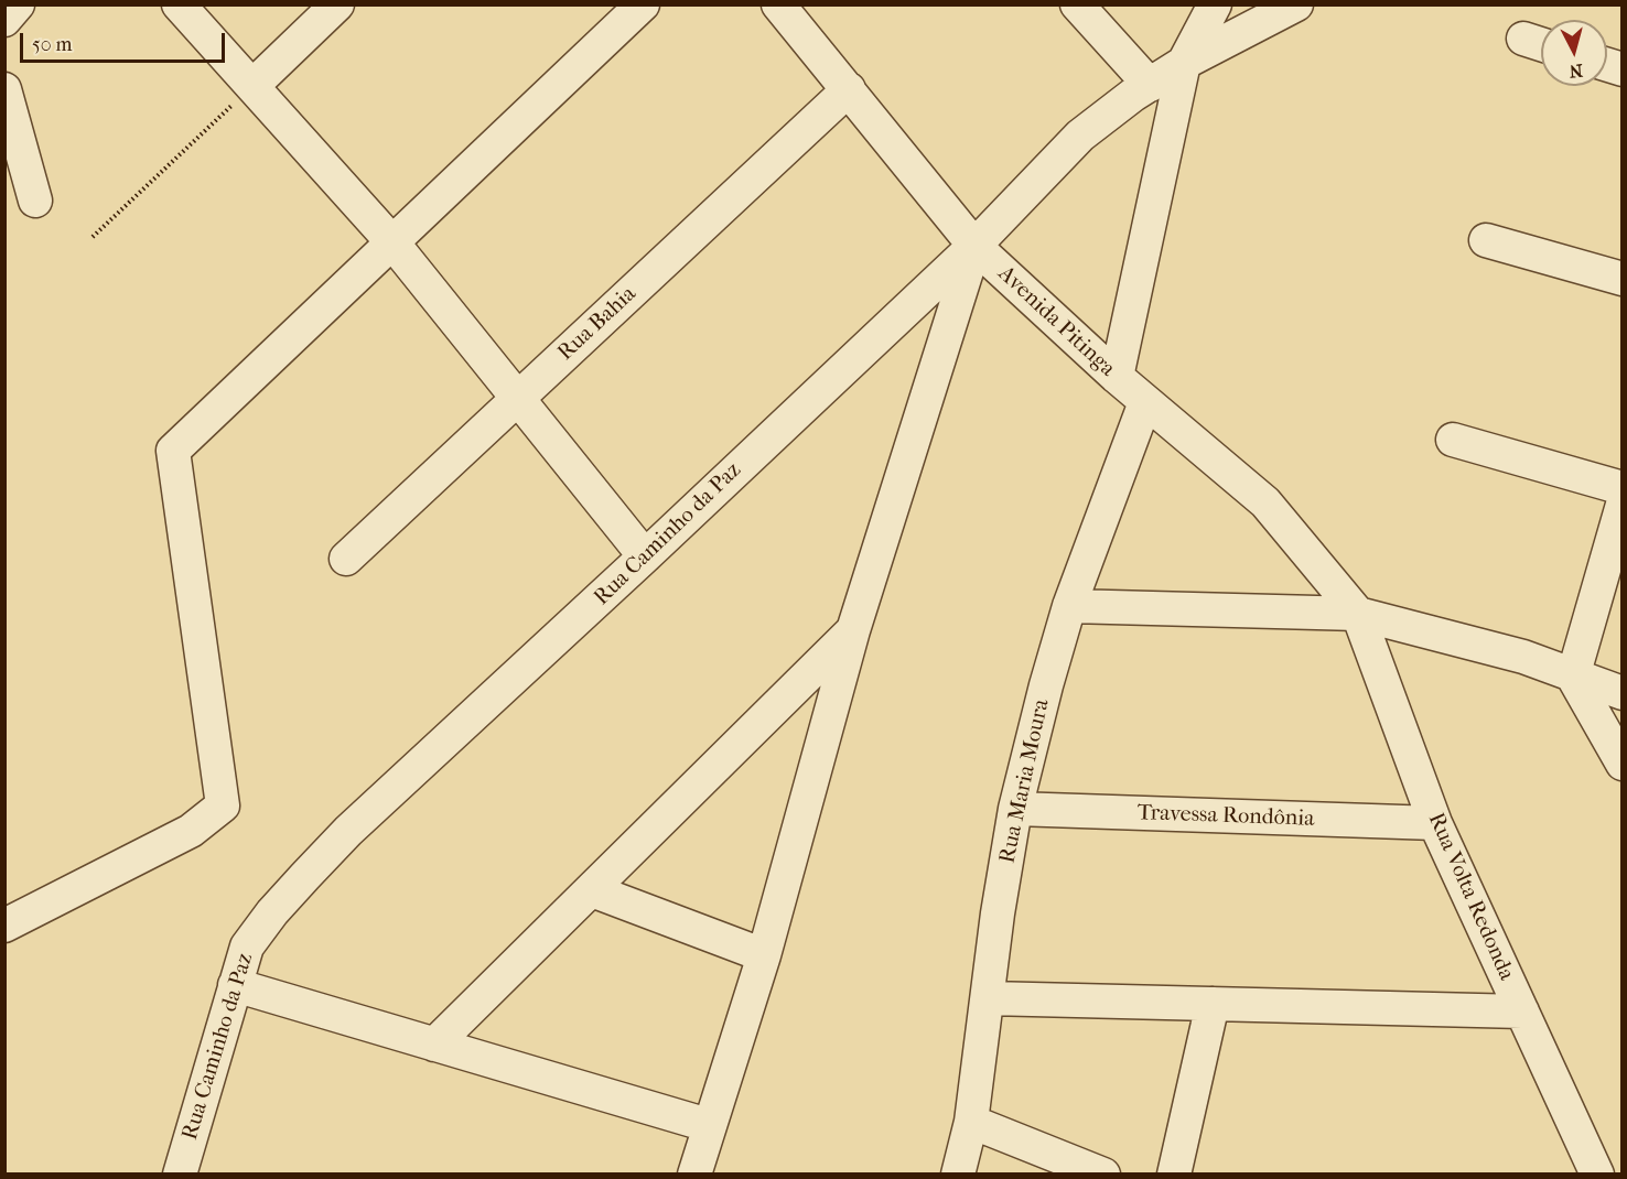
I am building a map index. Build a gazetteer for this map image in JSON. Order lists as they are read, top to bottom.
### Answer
{
  "streets": {
    "street": [
      "Avenida Pitinga",
      "Rua Bahia",
      "Rua Caminho da Paz",
      "Rua Maria Moura",
      "Travessa Rondônia",
      "Rua Volta Redonda"
    ]
  },
  "crossings": [
    ["Avenida Pitinga", "Rua Bahia"],
    ["Avenida Pitinga", "Rua Caminho da Paz"],
    ["Avenida Pitinga", "Rua Maria Moura"],
    ["Avenida Pitinga", "Rua Volta Redonda"],
    ["Rua Maria Moura", "Travessa Rondônia"],
    ["Travessa Rondônia", "Rua Volta Redonda"]
  ],
  "scale_bar": "50 m",
  "north": "bottom"
}
